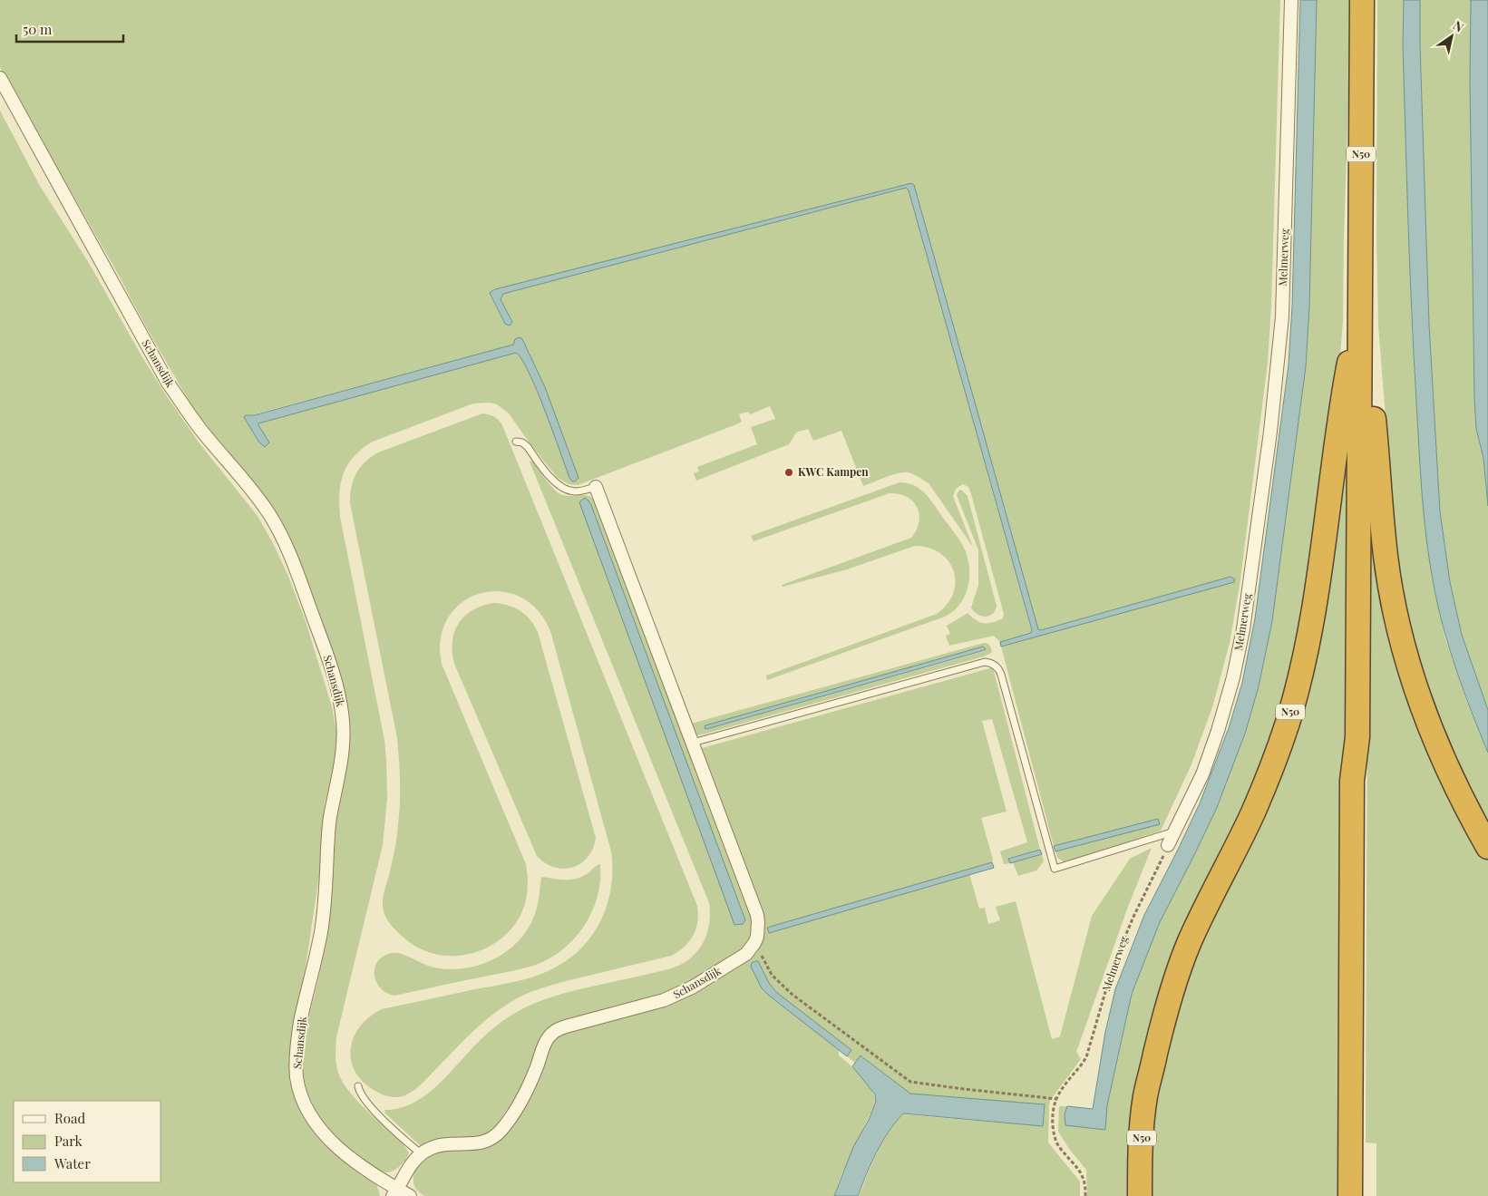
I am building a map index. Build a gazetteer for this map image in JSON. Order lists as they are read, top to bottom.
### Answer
{
  "streets": {
    "highway": ["N50"],
    "street": ["Melmerweg", "Schansdijk"]
  },
  "places": ["KWC Kampen"],
  "legend": ["Road", "Park", "Water"],
  "scale_bar": "50 m",
  "north": "top right"
}
